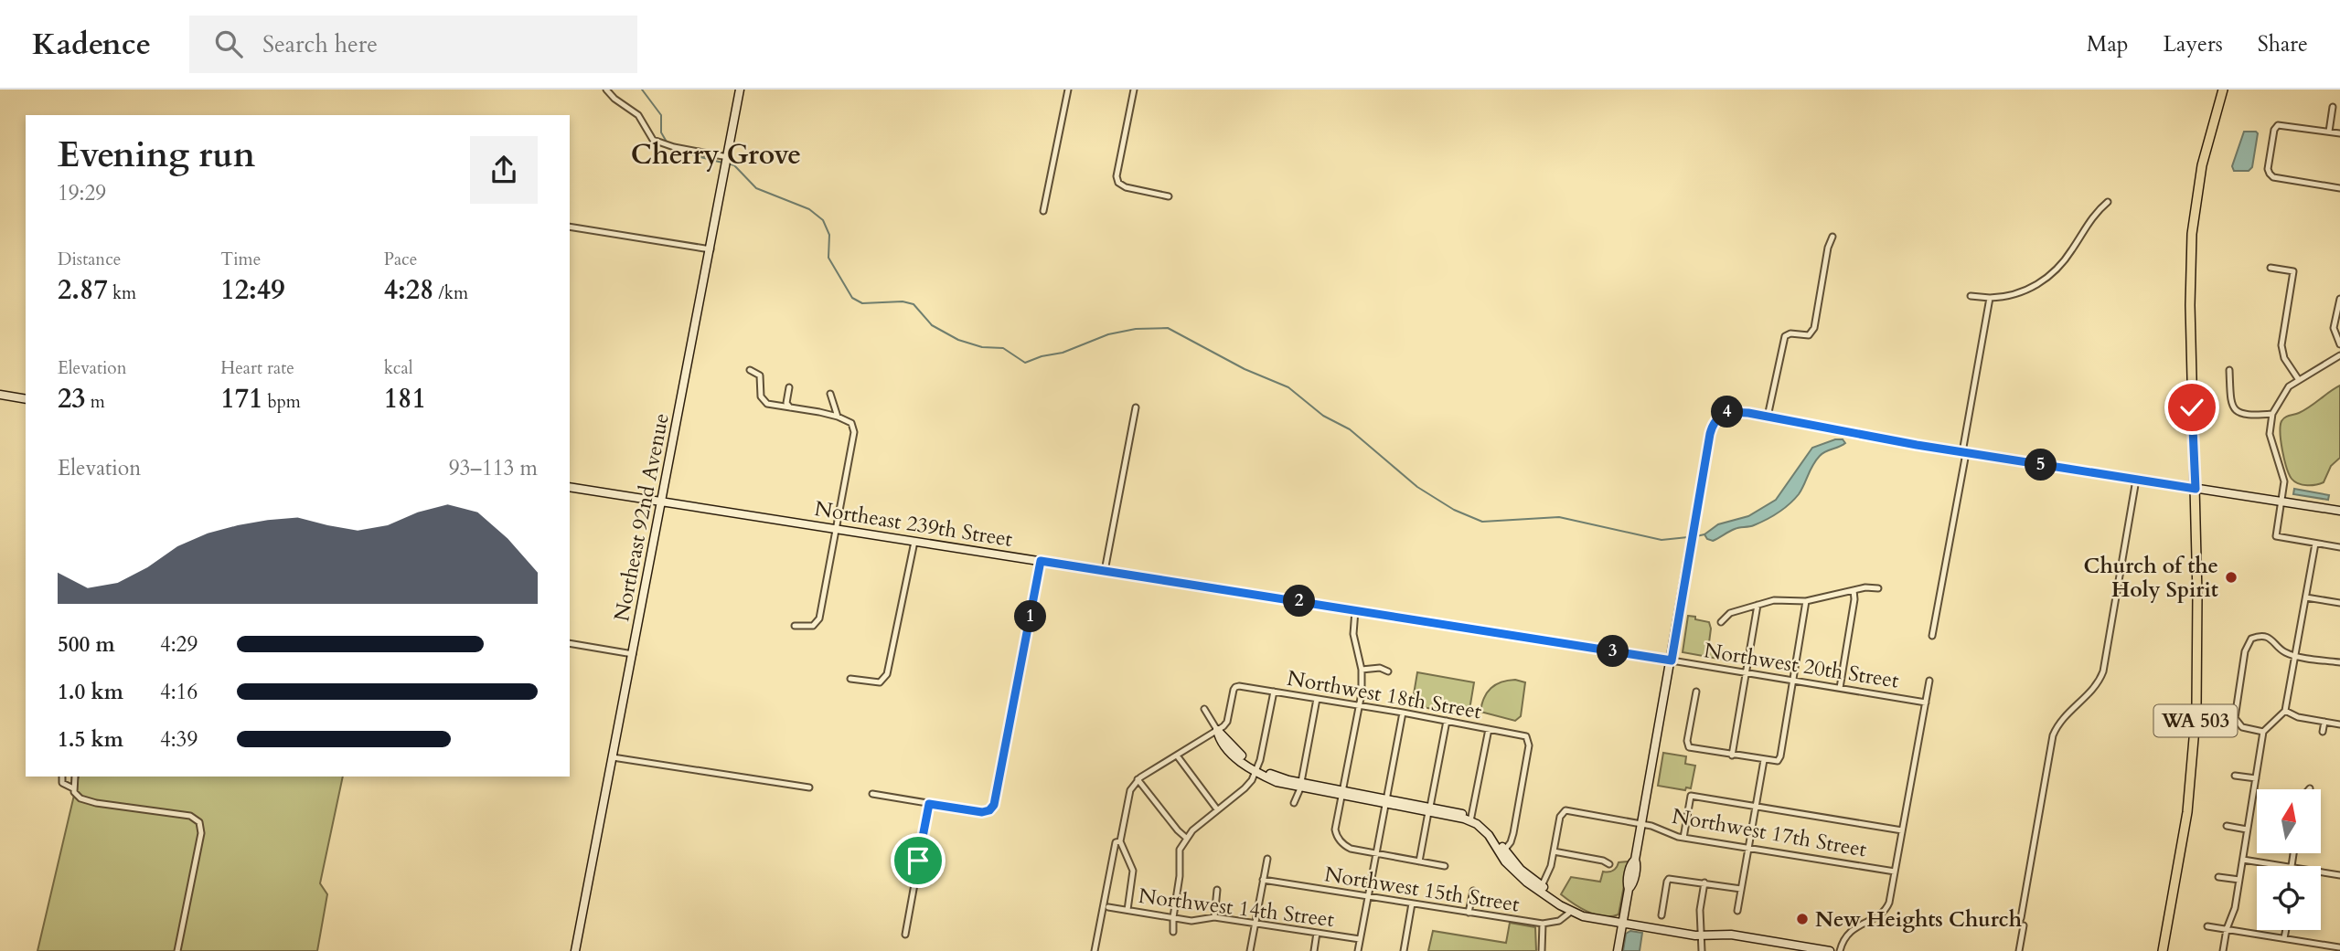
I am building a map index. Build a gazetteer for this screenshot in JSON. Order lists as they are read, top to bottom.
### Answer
{
  "streets": {
    "main road": ["WA 503"],
    "street": [
      "Northeast 92nd Avenue",
      "Northeast 239th Street",
      "Northwest 20th Street",
      "Northwest 18th Street",
      "Northwest 17th Street",
      "Northwest 15th Street",
      "Northwest 14th Street"
    ]
  },
  "crossings": [
    ["Northeast 92nd Avenue", "Northeast 239th Street"],
    ["Northeast 239th Street", "Northwest 20th Street"]
  ],
  "districts": ["Cherry Grove"],
  "places": ["Church of the Holy Spirit", "New Heights Church"],
  "north": "top",
  "page": {
    "header": "Kadence",
    "search": "Search here",
    "nav": ["Map", "Layers", "Share"],
    "heading": ["Evening run", "19:29"],
    "stats": [
      ["Distance", "2.87 km"],
      ["Time", "12:49"],
      ["Pace", "4:28 /km"],
      ["Elevation", "23 m"],
      ["Heart rate", "171 bpm"],
      ["kcal", "181"]
    ],
    "pins": [
      "4",
      "5",
      "2",
      "1",
      "3"
    ],
    "chart": ["Elevation", "93–113 m"],
    "list": [
      {
        "name": "500 m",
        "note": "4:29"
      },
      {
        "name": "1.0 km",
        "note": "4:16"
      },
      {
        "name": "1.5 km",
        "note": "4:39"
      }
    ]
  }
}
